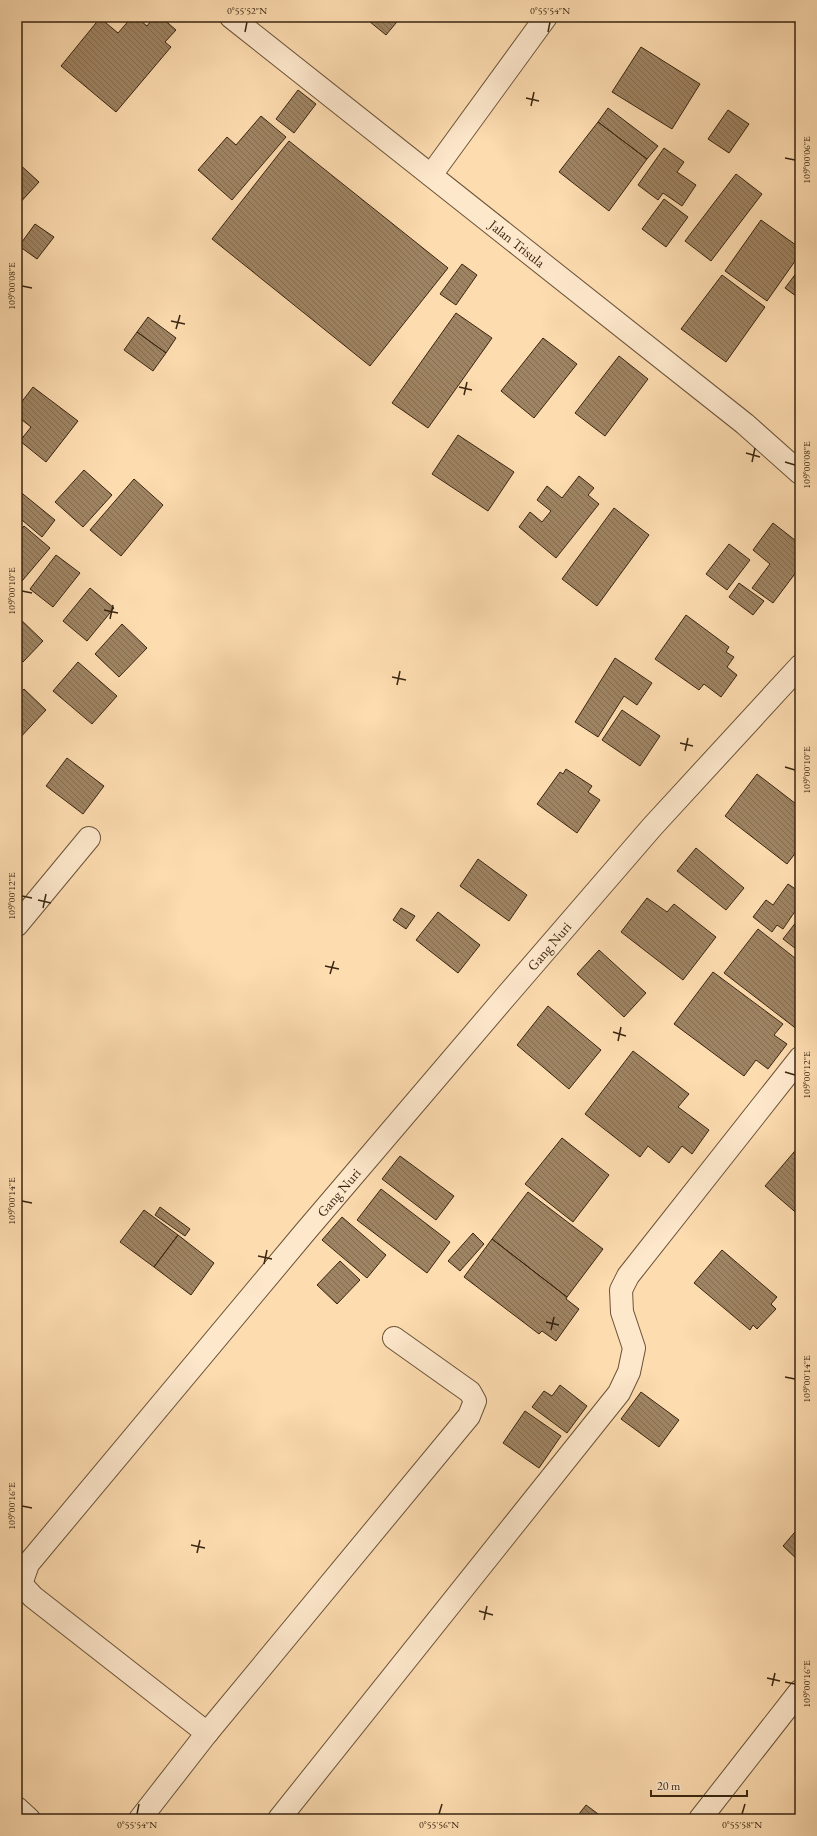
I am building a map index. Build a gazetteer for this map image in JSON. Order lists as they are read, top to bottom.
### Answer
{
  "streets": {
    "street": ["Jalan Trisula", "Gang Nuri"]
  },
  "scale_bar": "20 m",
  "coordinates": [
    "0°55'52\"N",
    "0°55'54\"N",
    "109°00'06\"E",
    "109°00'08\"E",
    "109°00'10\"E",
    "109°00'12\"E",
    "109°00'14\"E",
    "109°00'16\"E",
    "0°55'56\"N",
    "0°55'58\"N"
  ]
}
